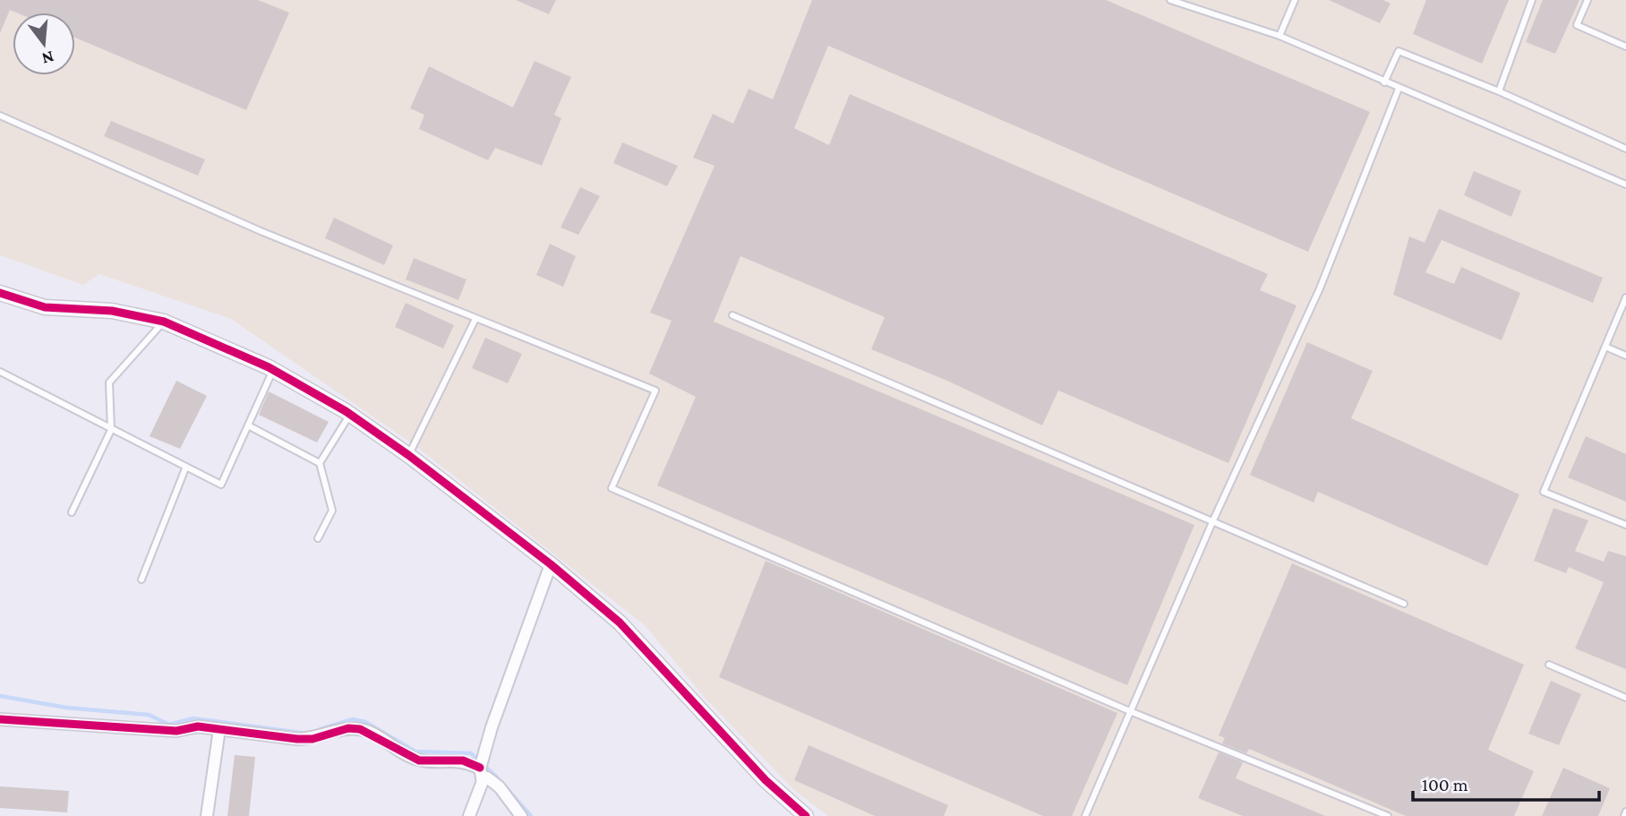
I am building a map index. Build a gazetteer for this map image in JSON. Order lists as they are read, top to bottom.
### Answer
{
  "scale_bar": "100 m",
  "north": "bottom"
}
